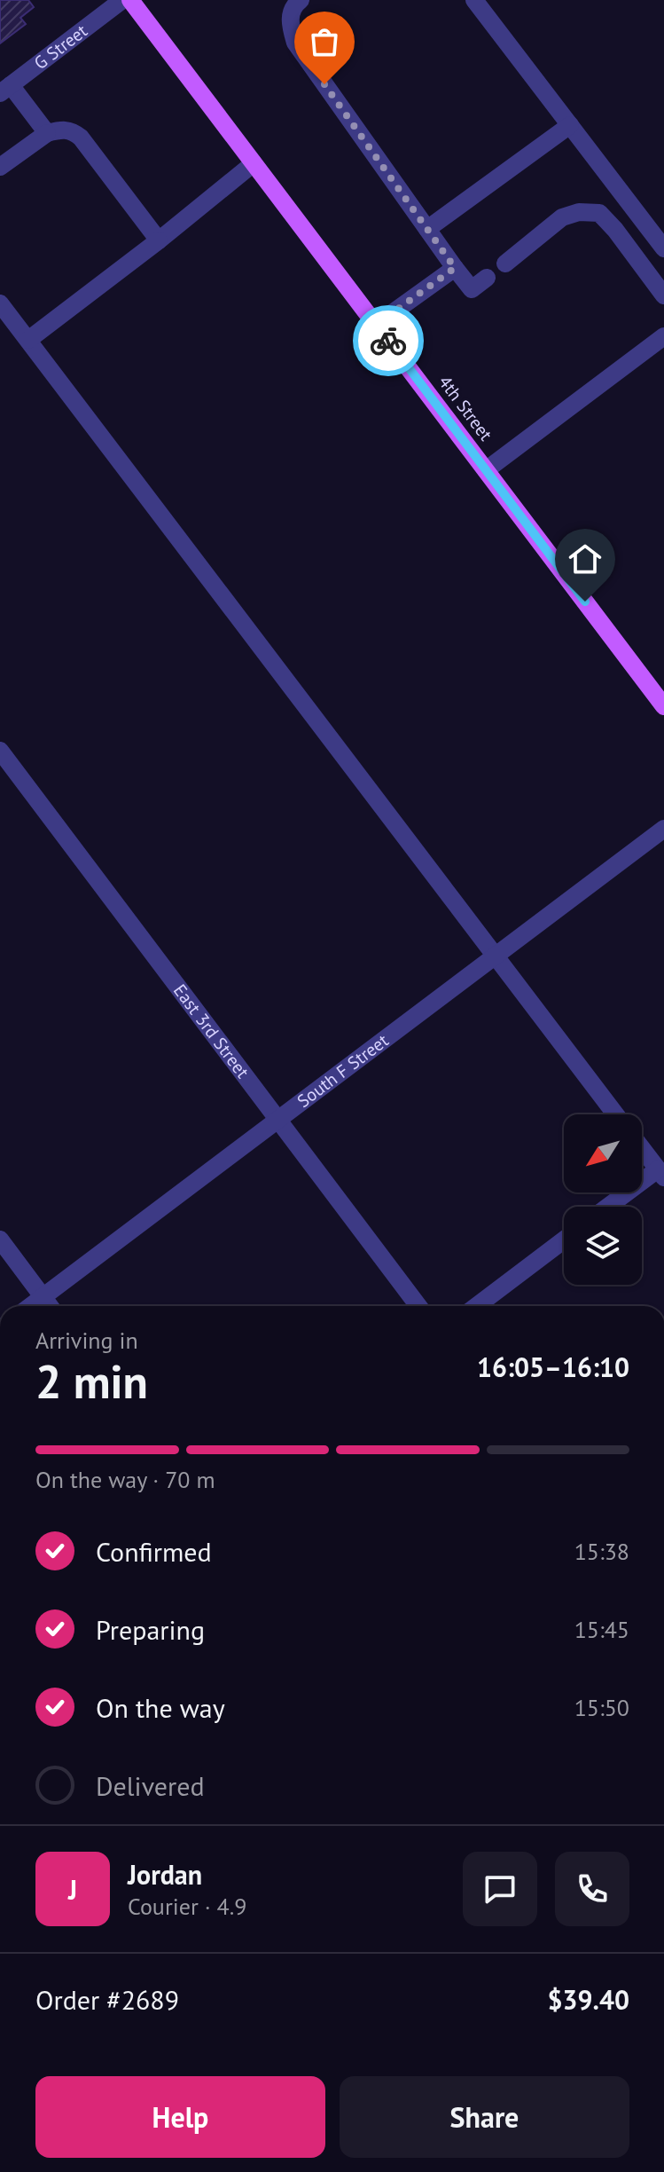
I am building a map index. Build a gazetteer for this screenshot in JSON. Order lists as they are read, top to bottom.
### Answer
{
  "streets": {
    "main road": ["4th Street"],
    "street": ["G Street", "East 3rd Street", "South F Street"]
  },
  "crossings": [
    ["East 3rd Street", "South F Street"]
  ],
  "north": "bottom left",
  "page": {
    "heading": ["2 min", "Arriving in", "16:05–16:10"],
    "panel": [
      "Jordan",
      "Courier · 4.9",
      "Order #2689",
      "$39.40"
    ],
    "bar": "On the way · 70 m",
    "list": [
      ["Confirmed", "15:38"],
      ["Preparing", "15:45"],
      ["On the way", "15:50"],
      "Delivered"
    ],
    "round": "J",
    "buttons": ["Help", "Share"]
  }
}
